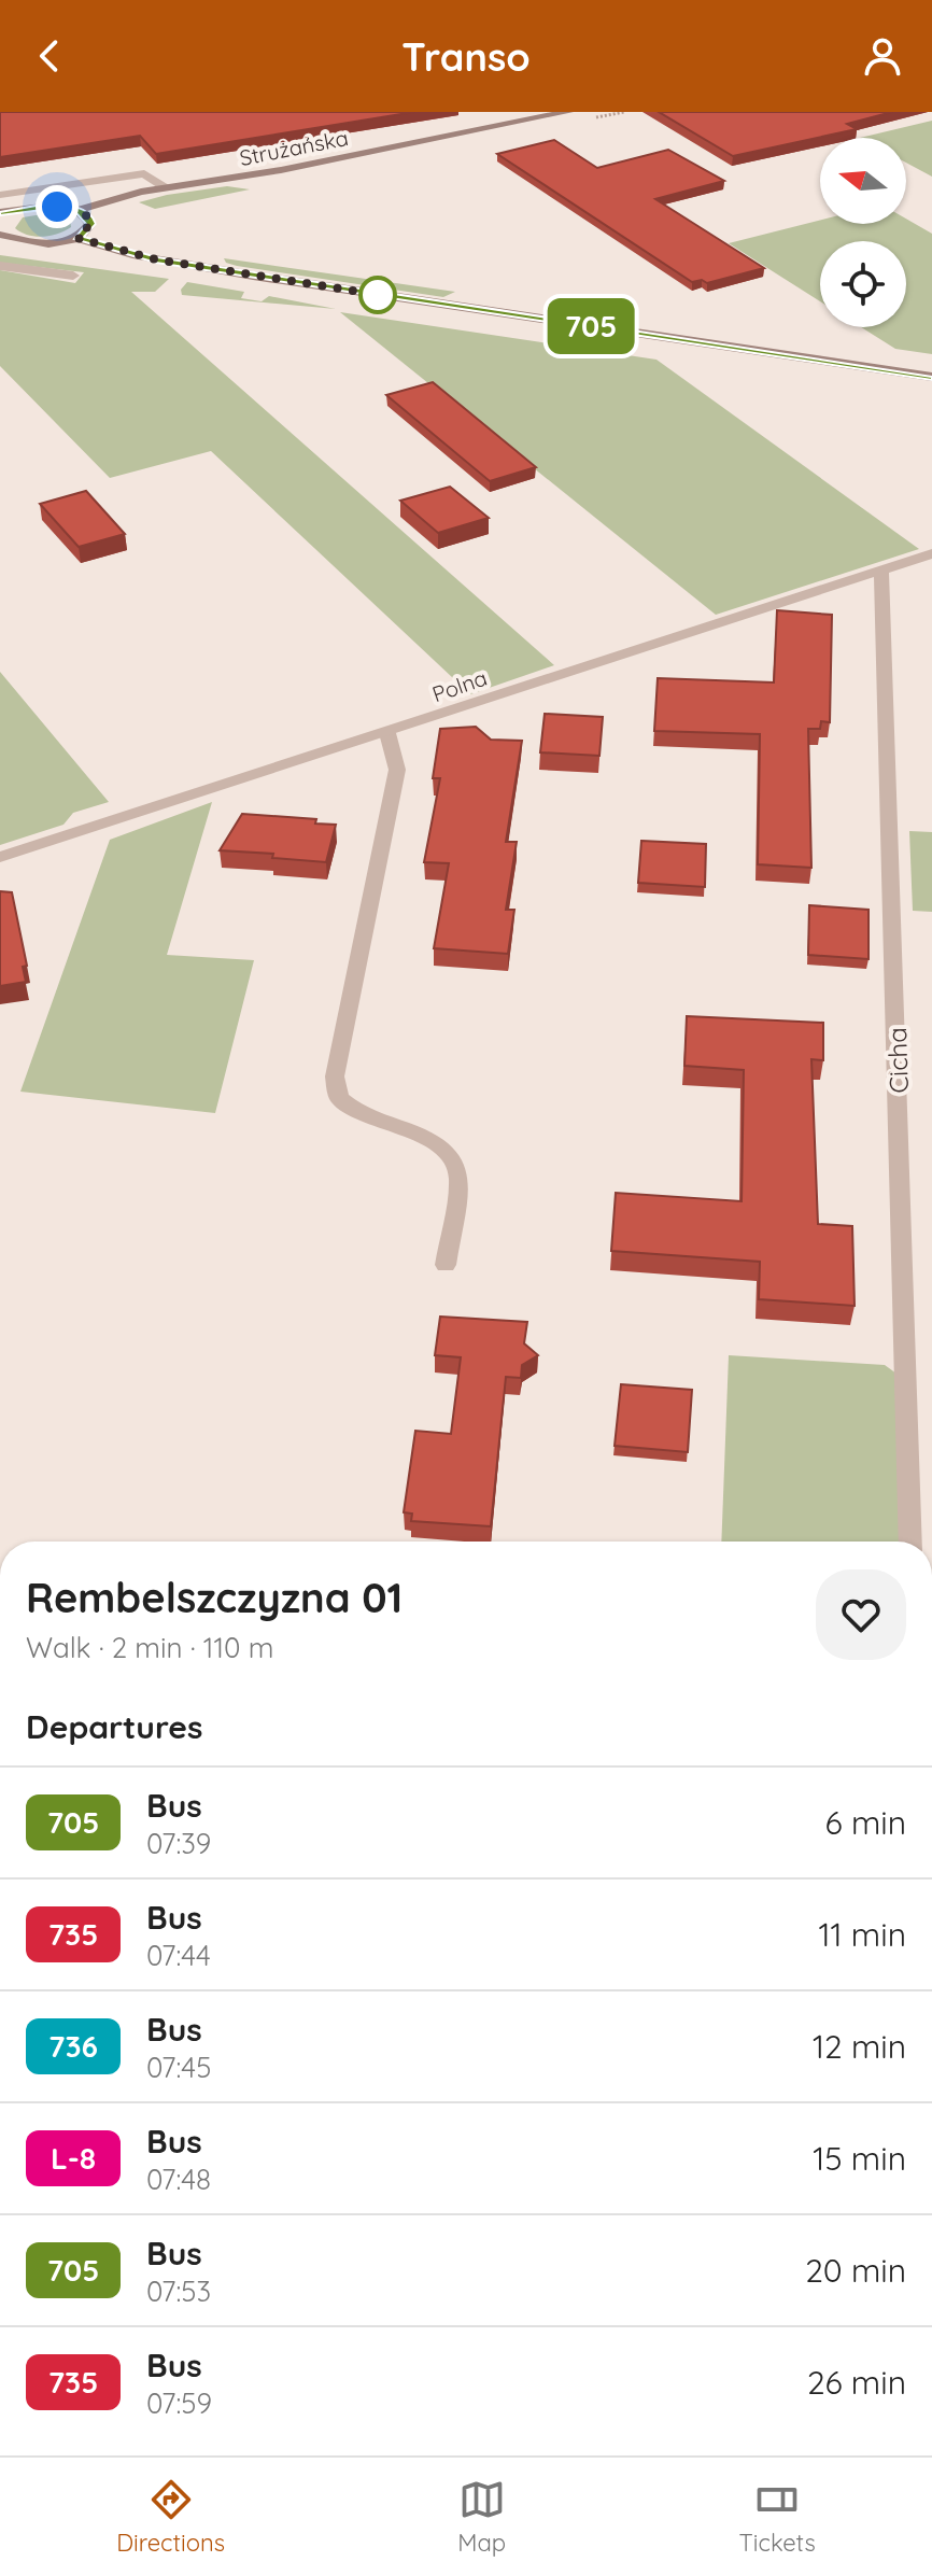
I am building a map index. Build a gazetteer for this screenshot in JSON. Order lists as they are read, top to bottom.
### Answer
{
  "streets": {
    "main road": ["Strużańska"],
    "street": ["Polna", "Cicha"]
  },
  "crossings": [
    ["Polna", "Cicha"]
  ],
  "lines": ["bus line 705"],
  "north": "left",
  "page": {
    "header": "Transo",
    "on_map": "705",
    "heading": [
      ["Rembelszczyzna 01", "Walk · 2 min · 110 m"],
      "Departures"
    ],
    "list": [
      {
        "mark": "705",
        "name": "Bus",
        "note": "07:39",
        "value": "6 min"
      },
      {
        "mark": "735",
        "name": "Bus",
        "note": "07:44",
        "value": "11 min"
      },
      {
        "mark": "736",
        "name": "Bus",
        "note": "07:45",
        "value": "12 min"
      },
      {
        "mark": "L-8",
        "name": "Bus",
        "note": "07:48",
        "value": "15 min"
      },
      {
        "mark": "705",
        "name": "Bus",
        "note": "07:53",
        "value": "20 min"
      },
      {
        "mark": "735",
        "name": "Bus",
        "note": "07:59",
        "value": "26 min"
      }
    ],
    "tabs": ["Directions", "Map", "Tickets"]
  }
}
